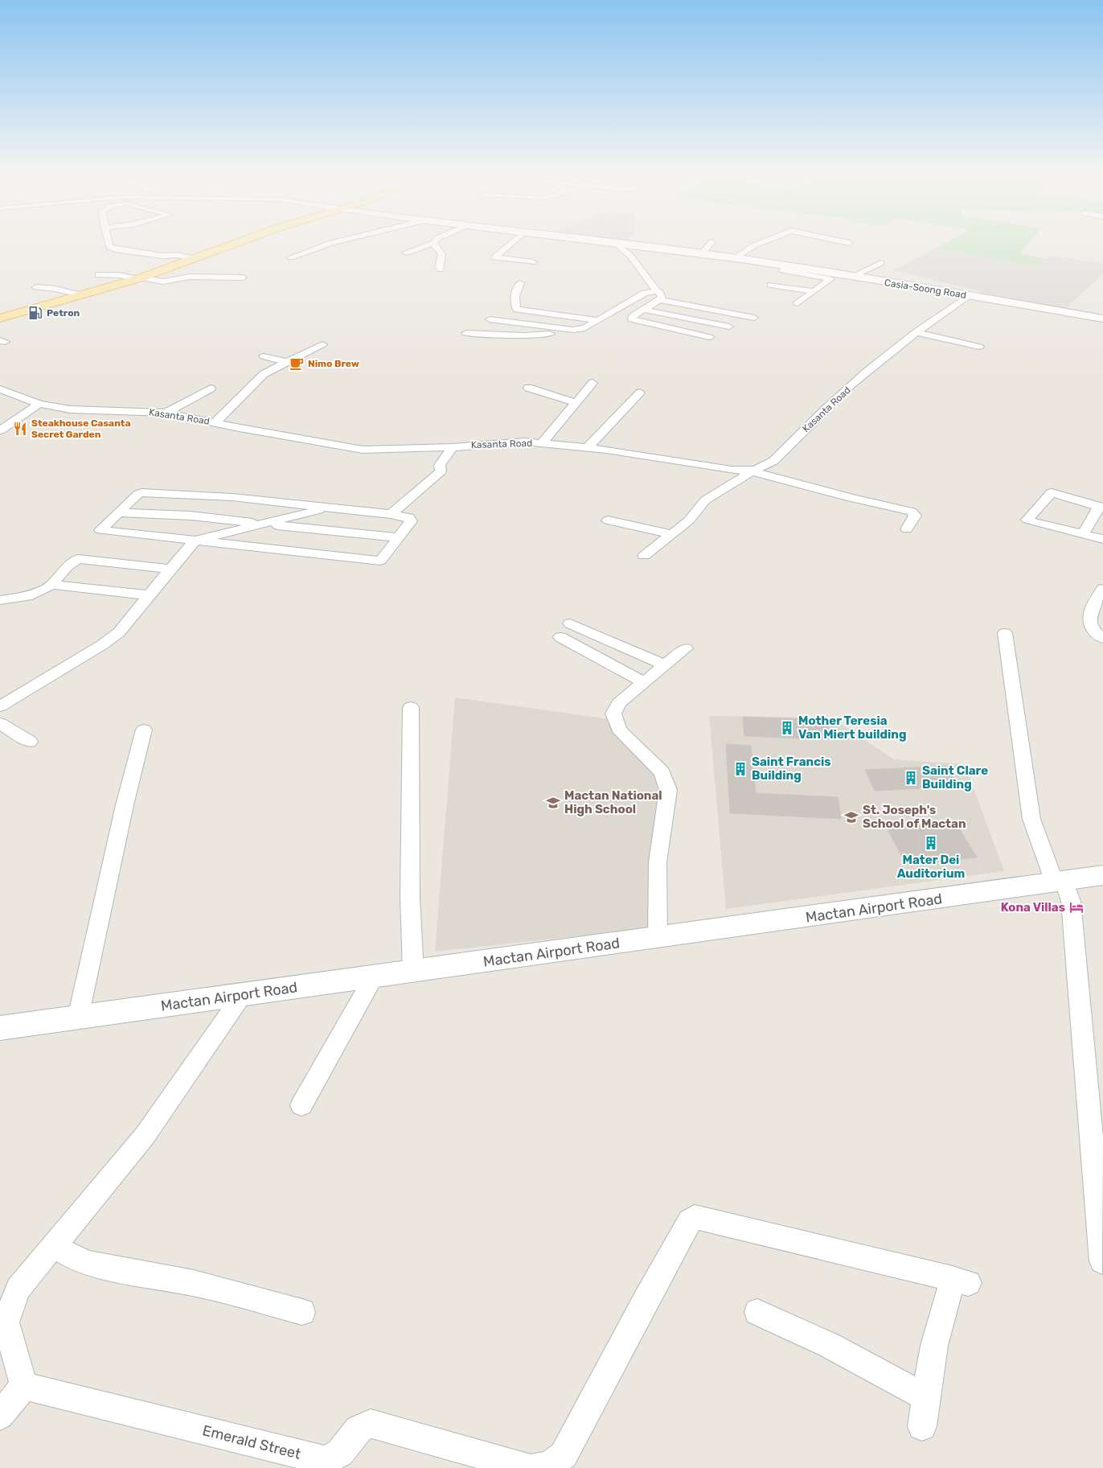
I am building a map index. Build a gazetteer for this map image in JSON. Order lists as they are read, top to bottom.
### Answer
{
  "streets": {
    "street": [
      "Casia-Soong Road",
      "Kasanta Road",
      "Mactan Airport Road",
      "Emerald Street"
    ]
  },
  "crossings": [
    ["Casia-Soong Road", "Kasanta Road"]
  ],
  "places": {
    "fuel station": ["Petron"],
    "cafe": ["Nimo Brew"],
    "restaurant": ["Steakhouse Casanta Secret Garden"],
    "building": [
      "Mother Teresia Van Miert building",
      "Saint Francis Building",
      "Saint Clare Building",
      "Mater Dei Auditorium"
    ],
    "school or university": ["Mactan National High School", "St. Joseph's School of Mactan"],
    "hotel": ["Kona Villas"]
  }
}
